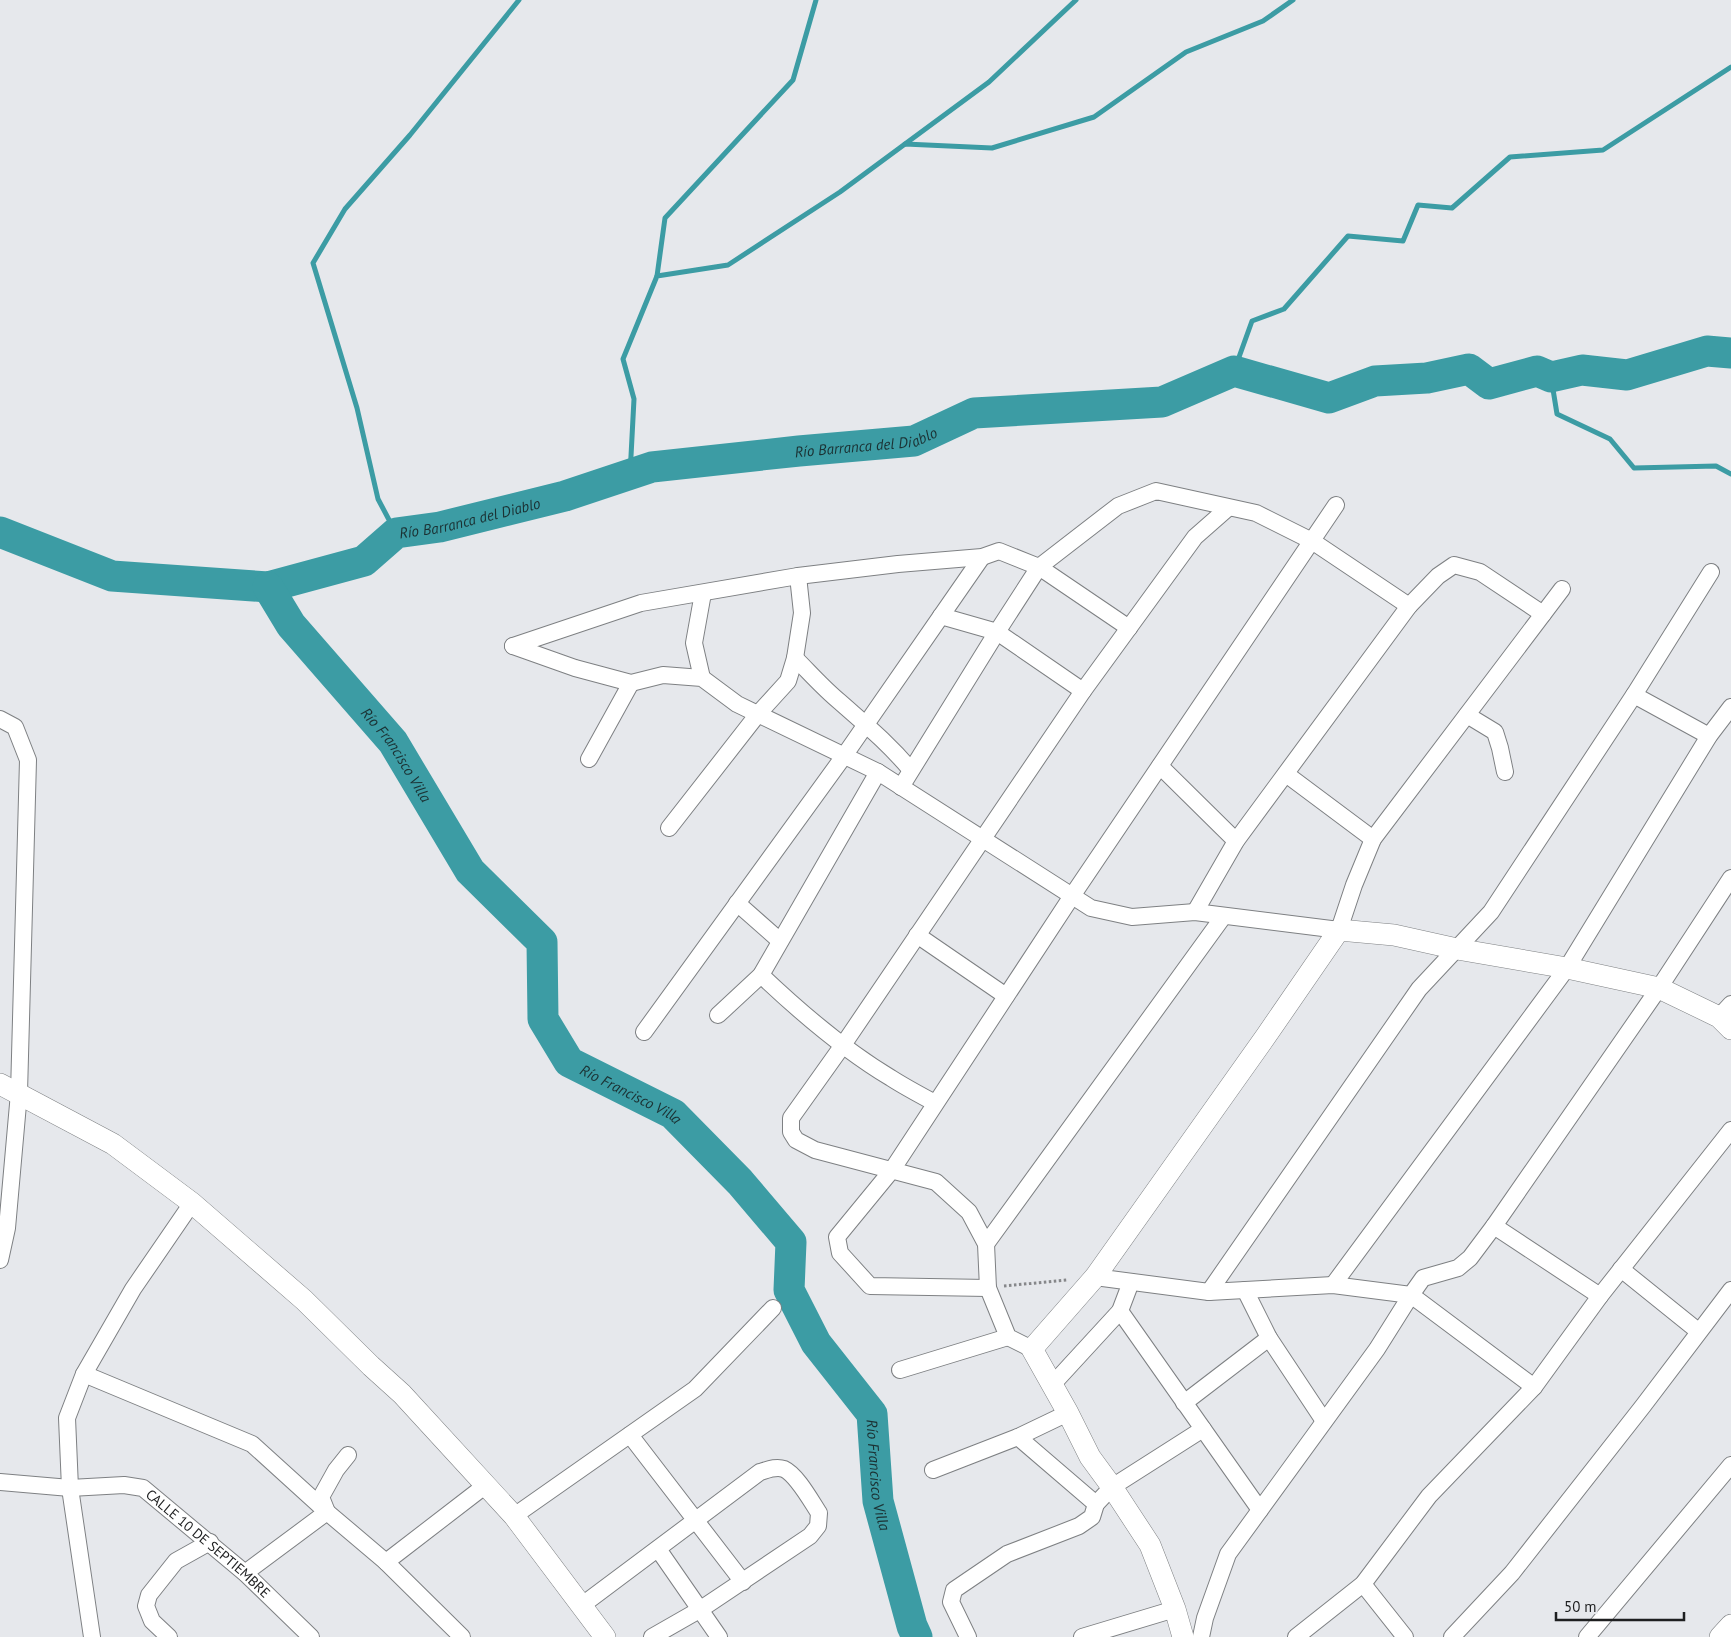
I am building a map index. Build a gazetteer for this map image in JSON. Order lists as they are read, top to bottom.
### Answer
{
  "streets": {
    "street": ["CALLE 10 DE SEPTIEMBRE"]
  },
  "water": ["Río Barranca del Diablo", "Río Francisco Villa"],
  "scale_bar": "50 m"
}
